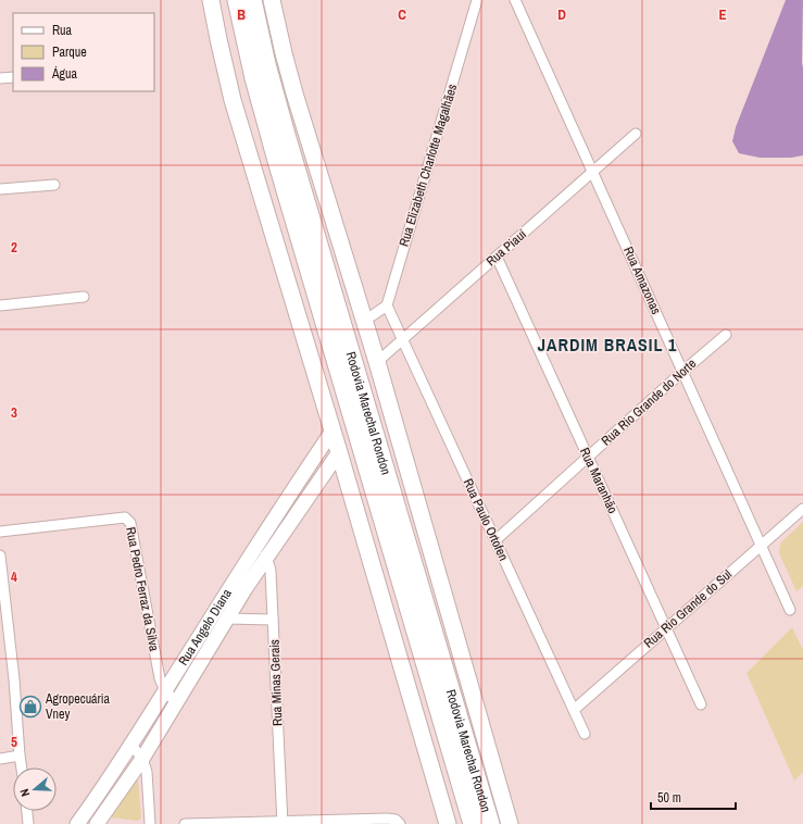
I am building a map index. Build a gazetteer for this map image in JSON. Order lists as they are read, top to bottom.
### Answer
{
  "streets": {
    "highway": ["Rodovia Marechal Rondon"],
    "street": [
      "Rua Elizabeth Charlotte Magalhães",
      "Rua Piauí",
      "Rua Amazonas",
      "Rua Rio Grande do Norte",
      "Rua Maranhão",
      "Rua Paulo Ortofen",
      "Rua Pedro Ferraz da Silva",
      "Rua Rio Grande do Sul",
      "Rua Angelo Diana",
      "Rua Minas Gerais"
    ]
  },
  "crossings": [
    ["Rua Elizabeth Charlotte Magalhães", "Rua Paulo Ortofen"],
    ["Rua Piauí", "Rua Amazonas"],
    ["Rua Piauí", "Rua Maranhão"],
    ["Rua Piauí", "Rua Paulo Ortofen"],
    ["Rua Amazonas", "Rua Rio Grande do Norte"],
    ["Rua Amazonas", "Rua Rio Grande do Sul"],
    ["Rua Rio Grande do Norte", "Rua Maranhão"],
    ["Rua Rio Grande do Norte", "Rua Paulo Ortofen"],
    ["Rua Maranhão", "Rua Rio Grande do Sul"],
    ["Rua Paulo Ortofen", "Rua Rio Grande do Sul"],
    ["Rua Pedro Ferraz da Silva", "Rua Angelo Diana"],
    ["Rua Angelo Diana", "Rua Minas Gerais"]
  ],
  "districts": ["JARDIM BRASIL 1"],
  "places": {
    "shop": ["Agropecuária Vney"]
  },
  "legend": ["Rua", "Parque", "Água"],
  "scale_bar": "50 m",
  "north": "left",
  "grid": {
    "columns": [
      "B",
      "C",
      "D",
      "E"
    ],
    "rows": [
      "2",
      "3",
      "4",
      "5"
    ]
  }
}
